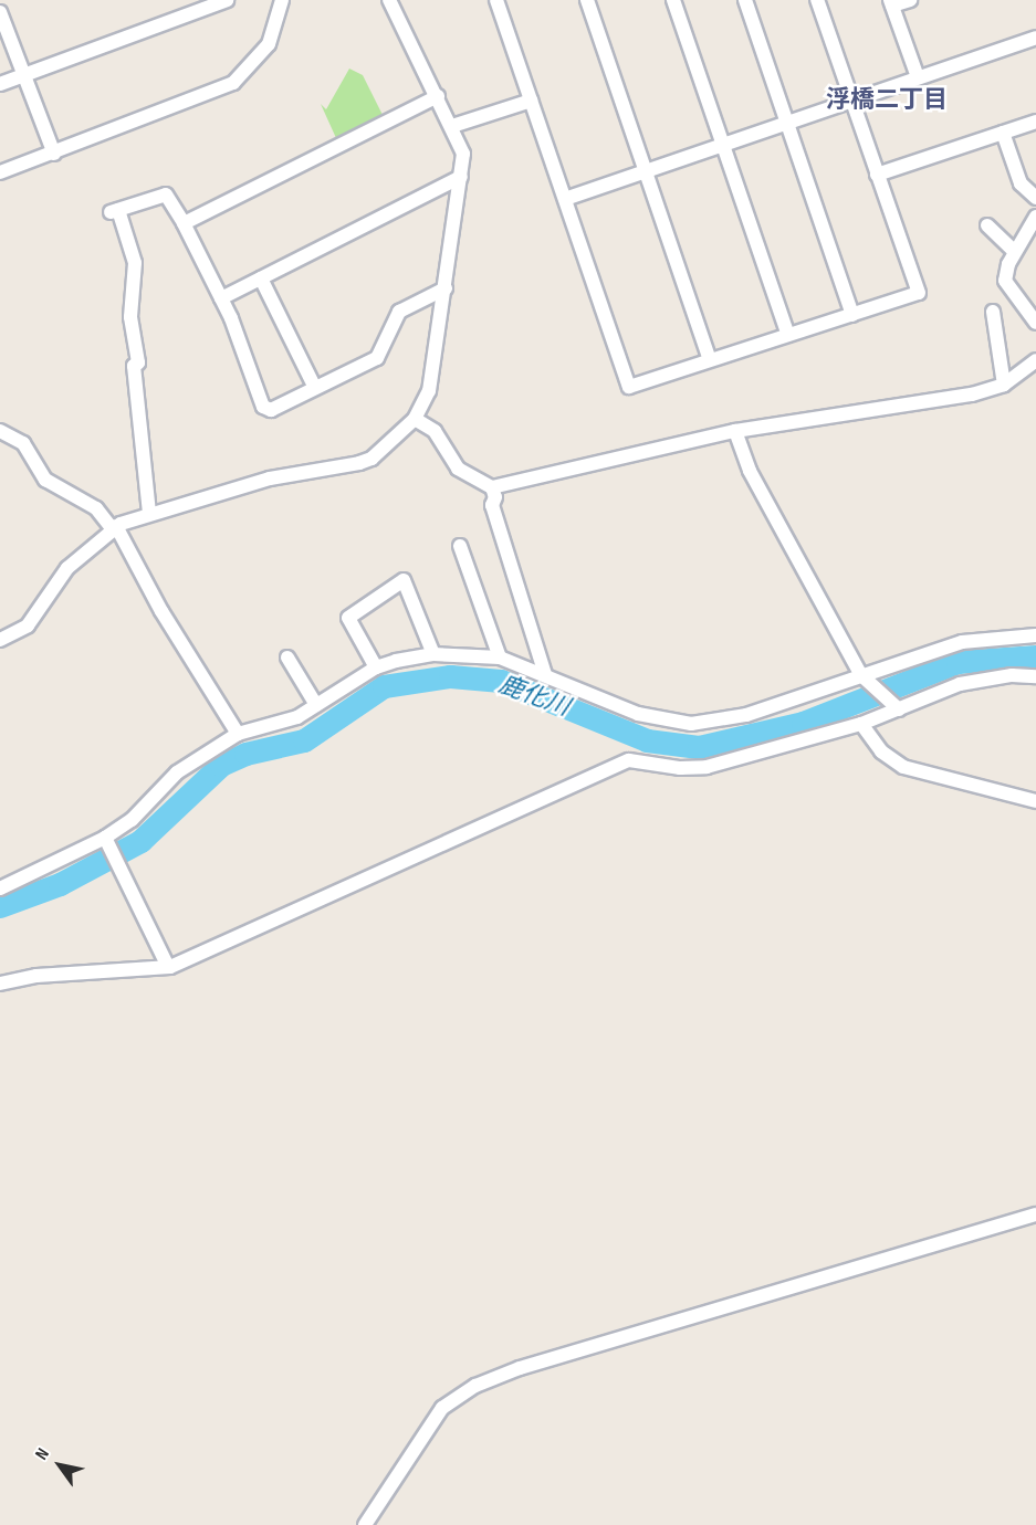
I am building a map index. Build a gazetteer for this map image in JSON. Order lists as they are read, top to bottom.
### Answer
{
  "districts": ["浮橋二丁目"],
  "water": ["鹿化川"],
  "north": "top left"
}
